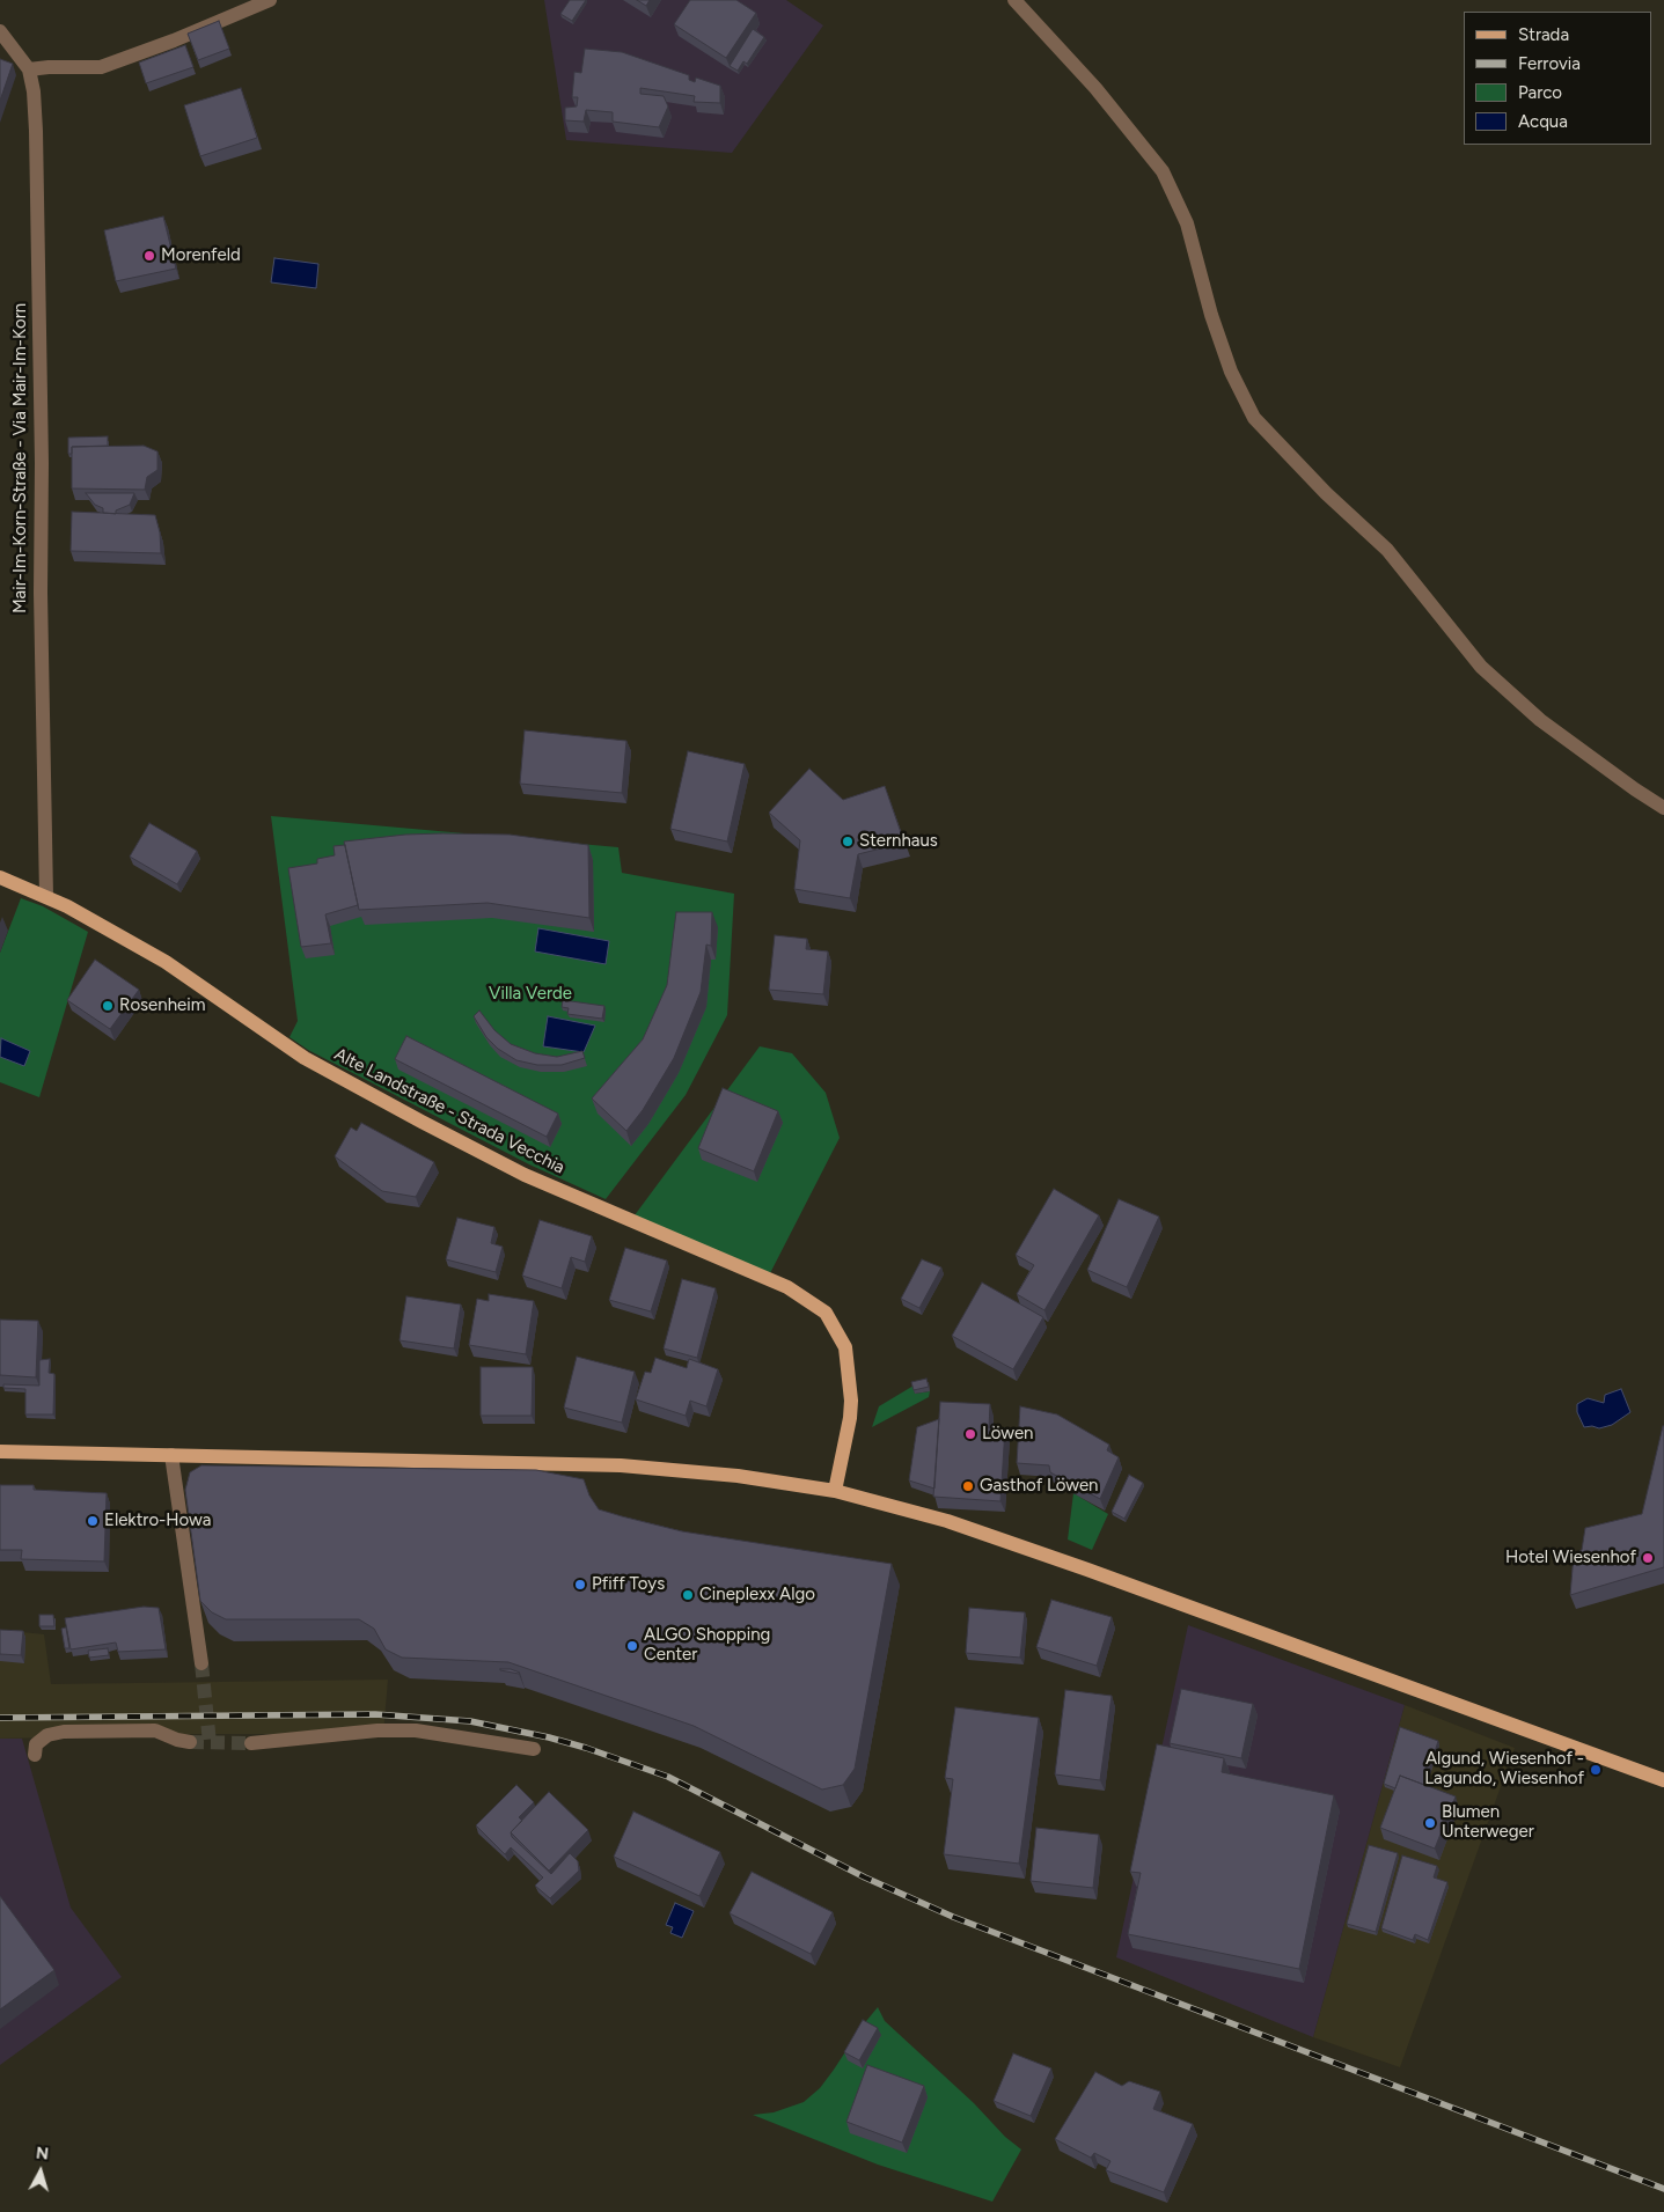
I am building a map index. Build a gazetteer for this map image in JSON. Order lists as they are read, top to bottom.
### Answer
{
  "streets": {
    "main road": ["Alte Landstraße - Strada Vecchia"],
    "street": ["Mair-Im-Korn-Straße - Via Mair-Im-Korn"]
  },
  "crossings": [
    ["Mair-Im-Korn-Straße - Via Mair-Im-Korn", "Alte Landstraße - Strada Vecchia"]
  ],
  "parks": ["Villa Verde"],
  "places": [
    "Morenfeld",
    "Sternhaus",
    "Rosenheim",
    "Löwen",
    "Gasthof Löwen",
    "Elektro-Howa",
    "Hotel Wiesenhof",
    "Pfiff Toys",
    "Cineplexx Algo",
    "ALGO Shopping Center",
    "Algund, Wiesenhof - Lagundo, Wiesenhof",
    "Blumen Unterweger"
  ],
  "legend": [
    "Strada",
    "Ferrovia",
    "Parco",
    "Acqua"
  ],
  "north": "top"
}
